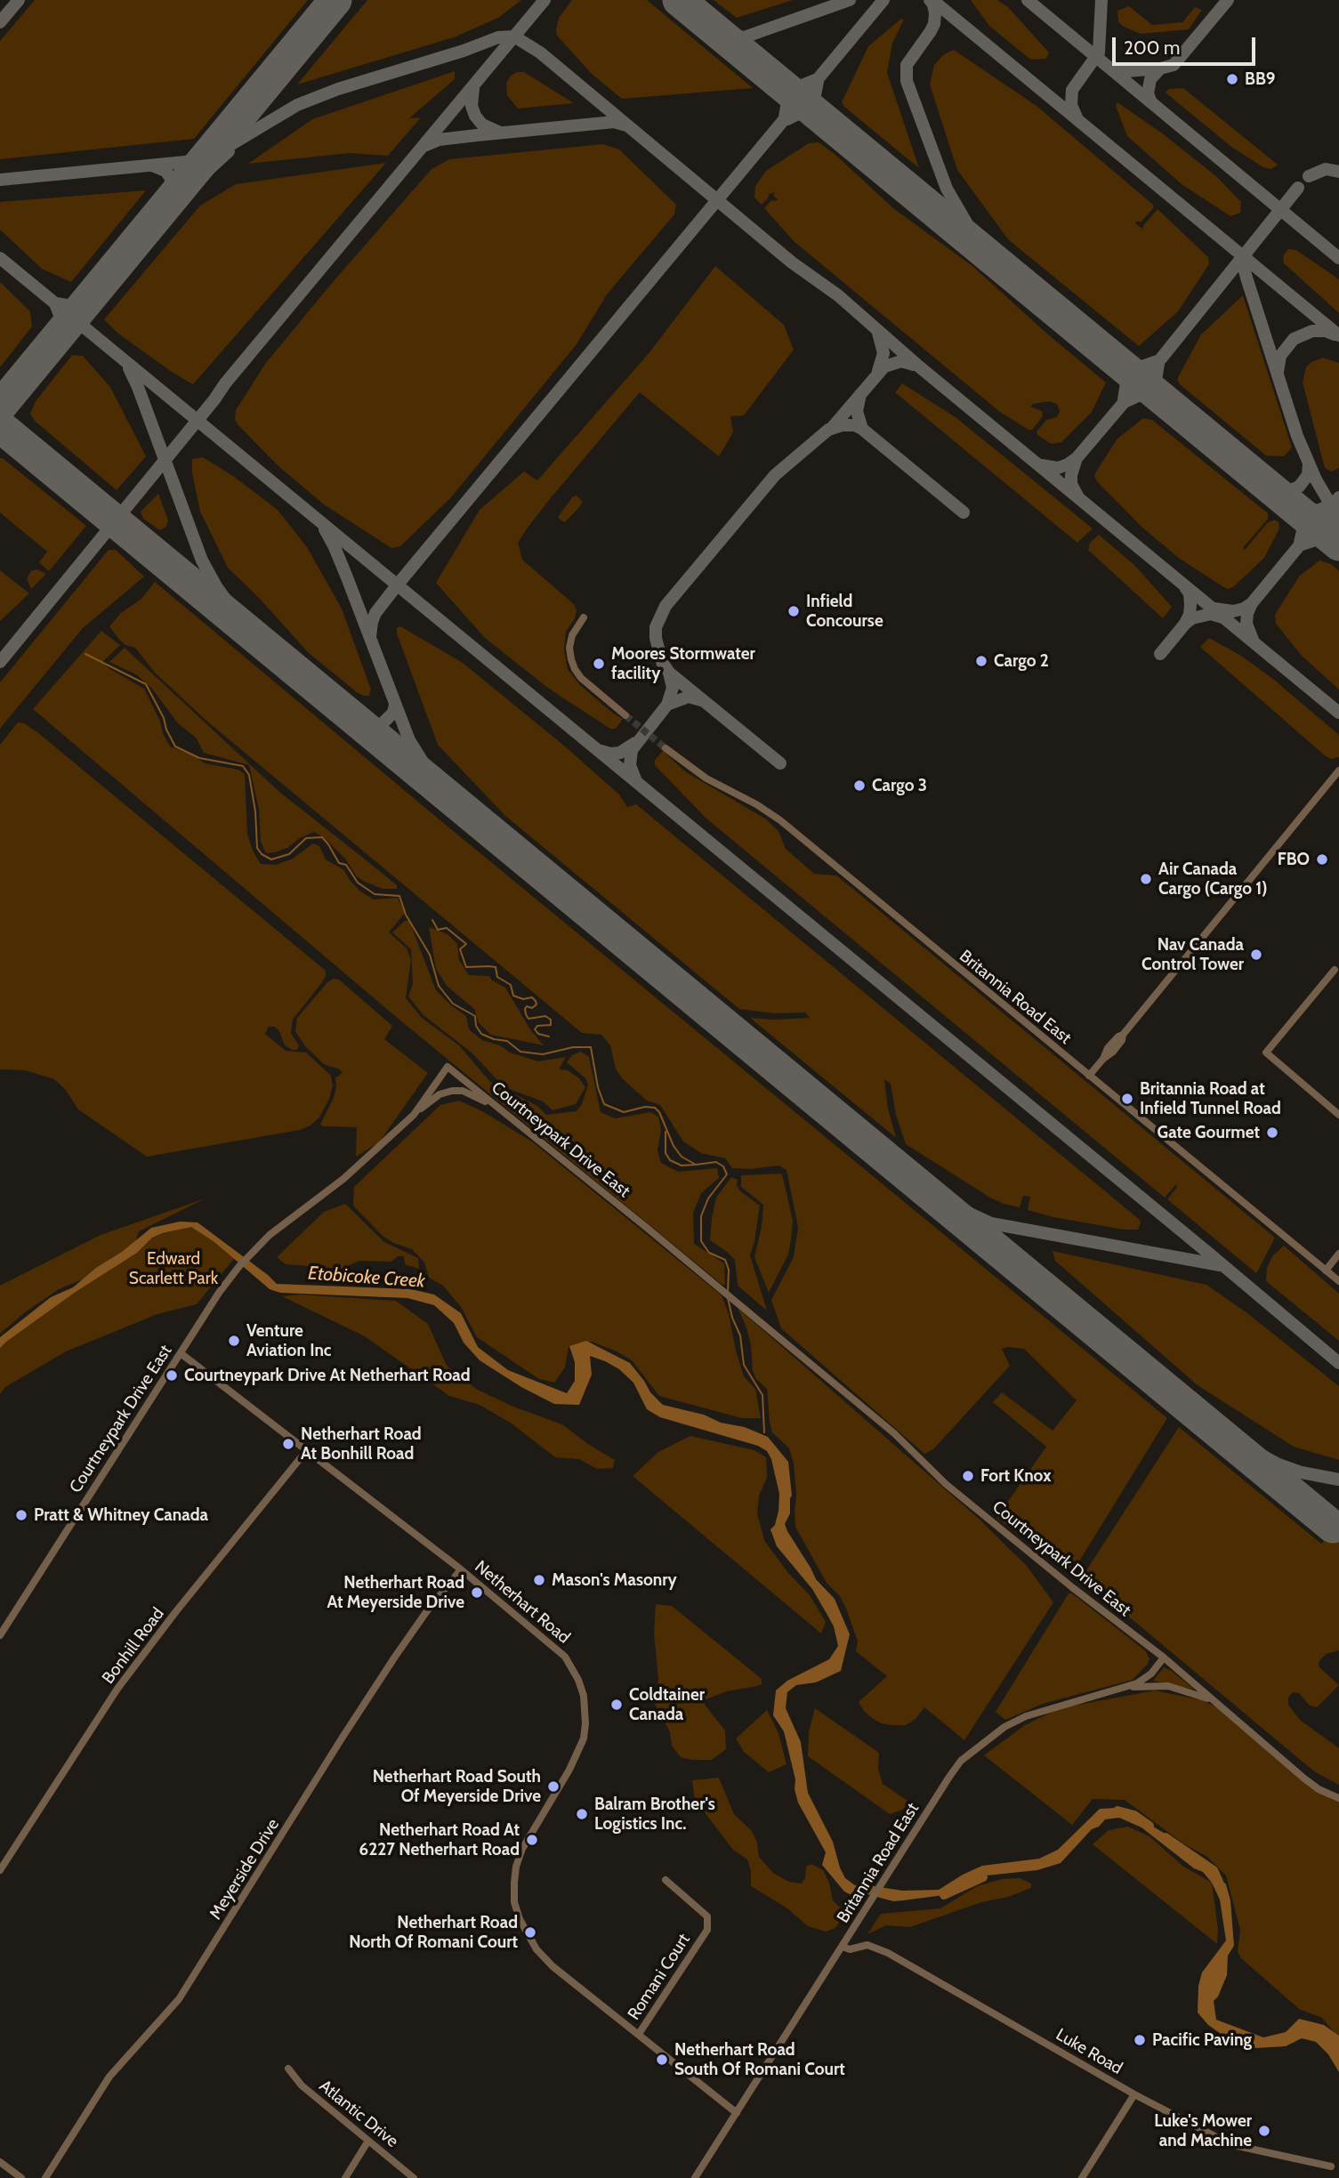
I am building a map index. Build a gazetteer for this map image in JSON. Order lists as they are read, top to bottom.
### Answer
{
  "streets": {
    "street": [
      "Britannia Road East",
      "Courtneypark Drive East",
      "Netherhart Road",
      "Bonhill Road",
      "Meyerside Drive",
      "Romani Court",
      "Luke Road",
      "Atlantic Drive"
    ]
  },
  "crossings": [
    ["Britannia Road East", "Courtneypark Drive East"],
    ["Britannia Road East", "Netherhart Road"],
    ["Britannia Road East", "Luke Road"],
    ["Courtneypark Drive East", "Netherhart Road"],
    ["Netherhart Road", "Bonhill Road"],
    ["Netherhart Road", "Meyerside Drive"],
    ["Netherhart Road", "Romani Court"]
  ],
  "water": ["Etobicoke Creek"],
  "parks": ["Edward Scarlett Park"],
  "places": [
    "BB9",
    "Infield Concourse",
    "Cargo 2",
    "Moores Stormwater facility",
    "Cargo 3",
    "FBO",
    "Air Canada Cargo (Cargo 1)",
    "Nav Canada Control Tower",
    "Britannia Road at Infield Tunnel Road",
    "Gate Gourmet",
    "Venture Aviation Inc",
    "Courtneypark Drive At Netherhart Road",
    "Netherhart Road At Bonhill Road",
    "Fort Knox",
    "Pratt & Whitney Canada",
    "Mason's Masonry",
    "Netherhart Road At Meyerside Drive",
    "Coldtainer Canada",
    "Netherhart Road South Of Meyerside Drive",
    "Balram Brother's Logistics Inc.",
    "Netherhart Road At 6227 Netherhart Road",
    "Netherhart Road North Of Romani Court",
    "Pacific Paving",
    "Netherhart Road South Of Romani Court",
    "Luke's Mower and Machine"
  ],
  "scale_bar": "200 m"
}
